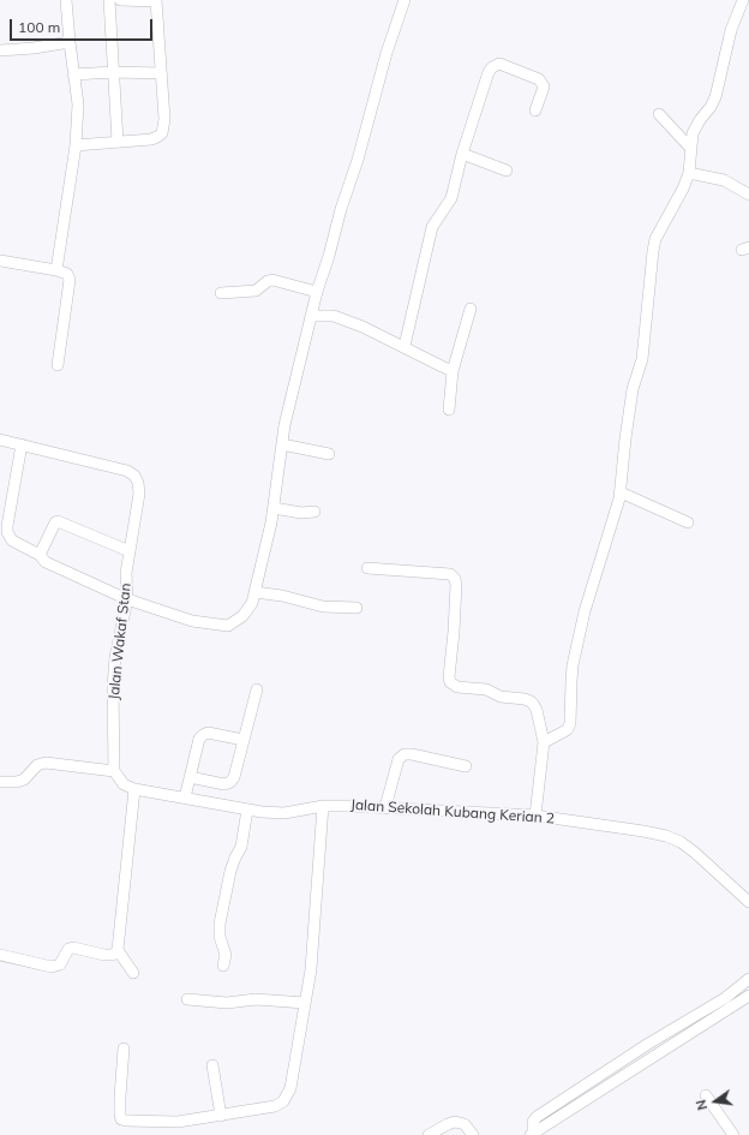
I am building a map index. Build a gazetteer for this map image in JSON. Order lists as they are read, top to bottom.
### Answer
{
  "streets": {
    "street": ["Jalan Wakaf Stan", "Jalan Sekolah Kubang Kerian 2"]
  },
  "scale_bar": "100 m",
  "north": "left"
}
